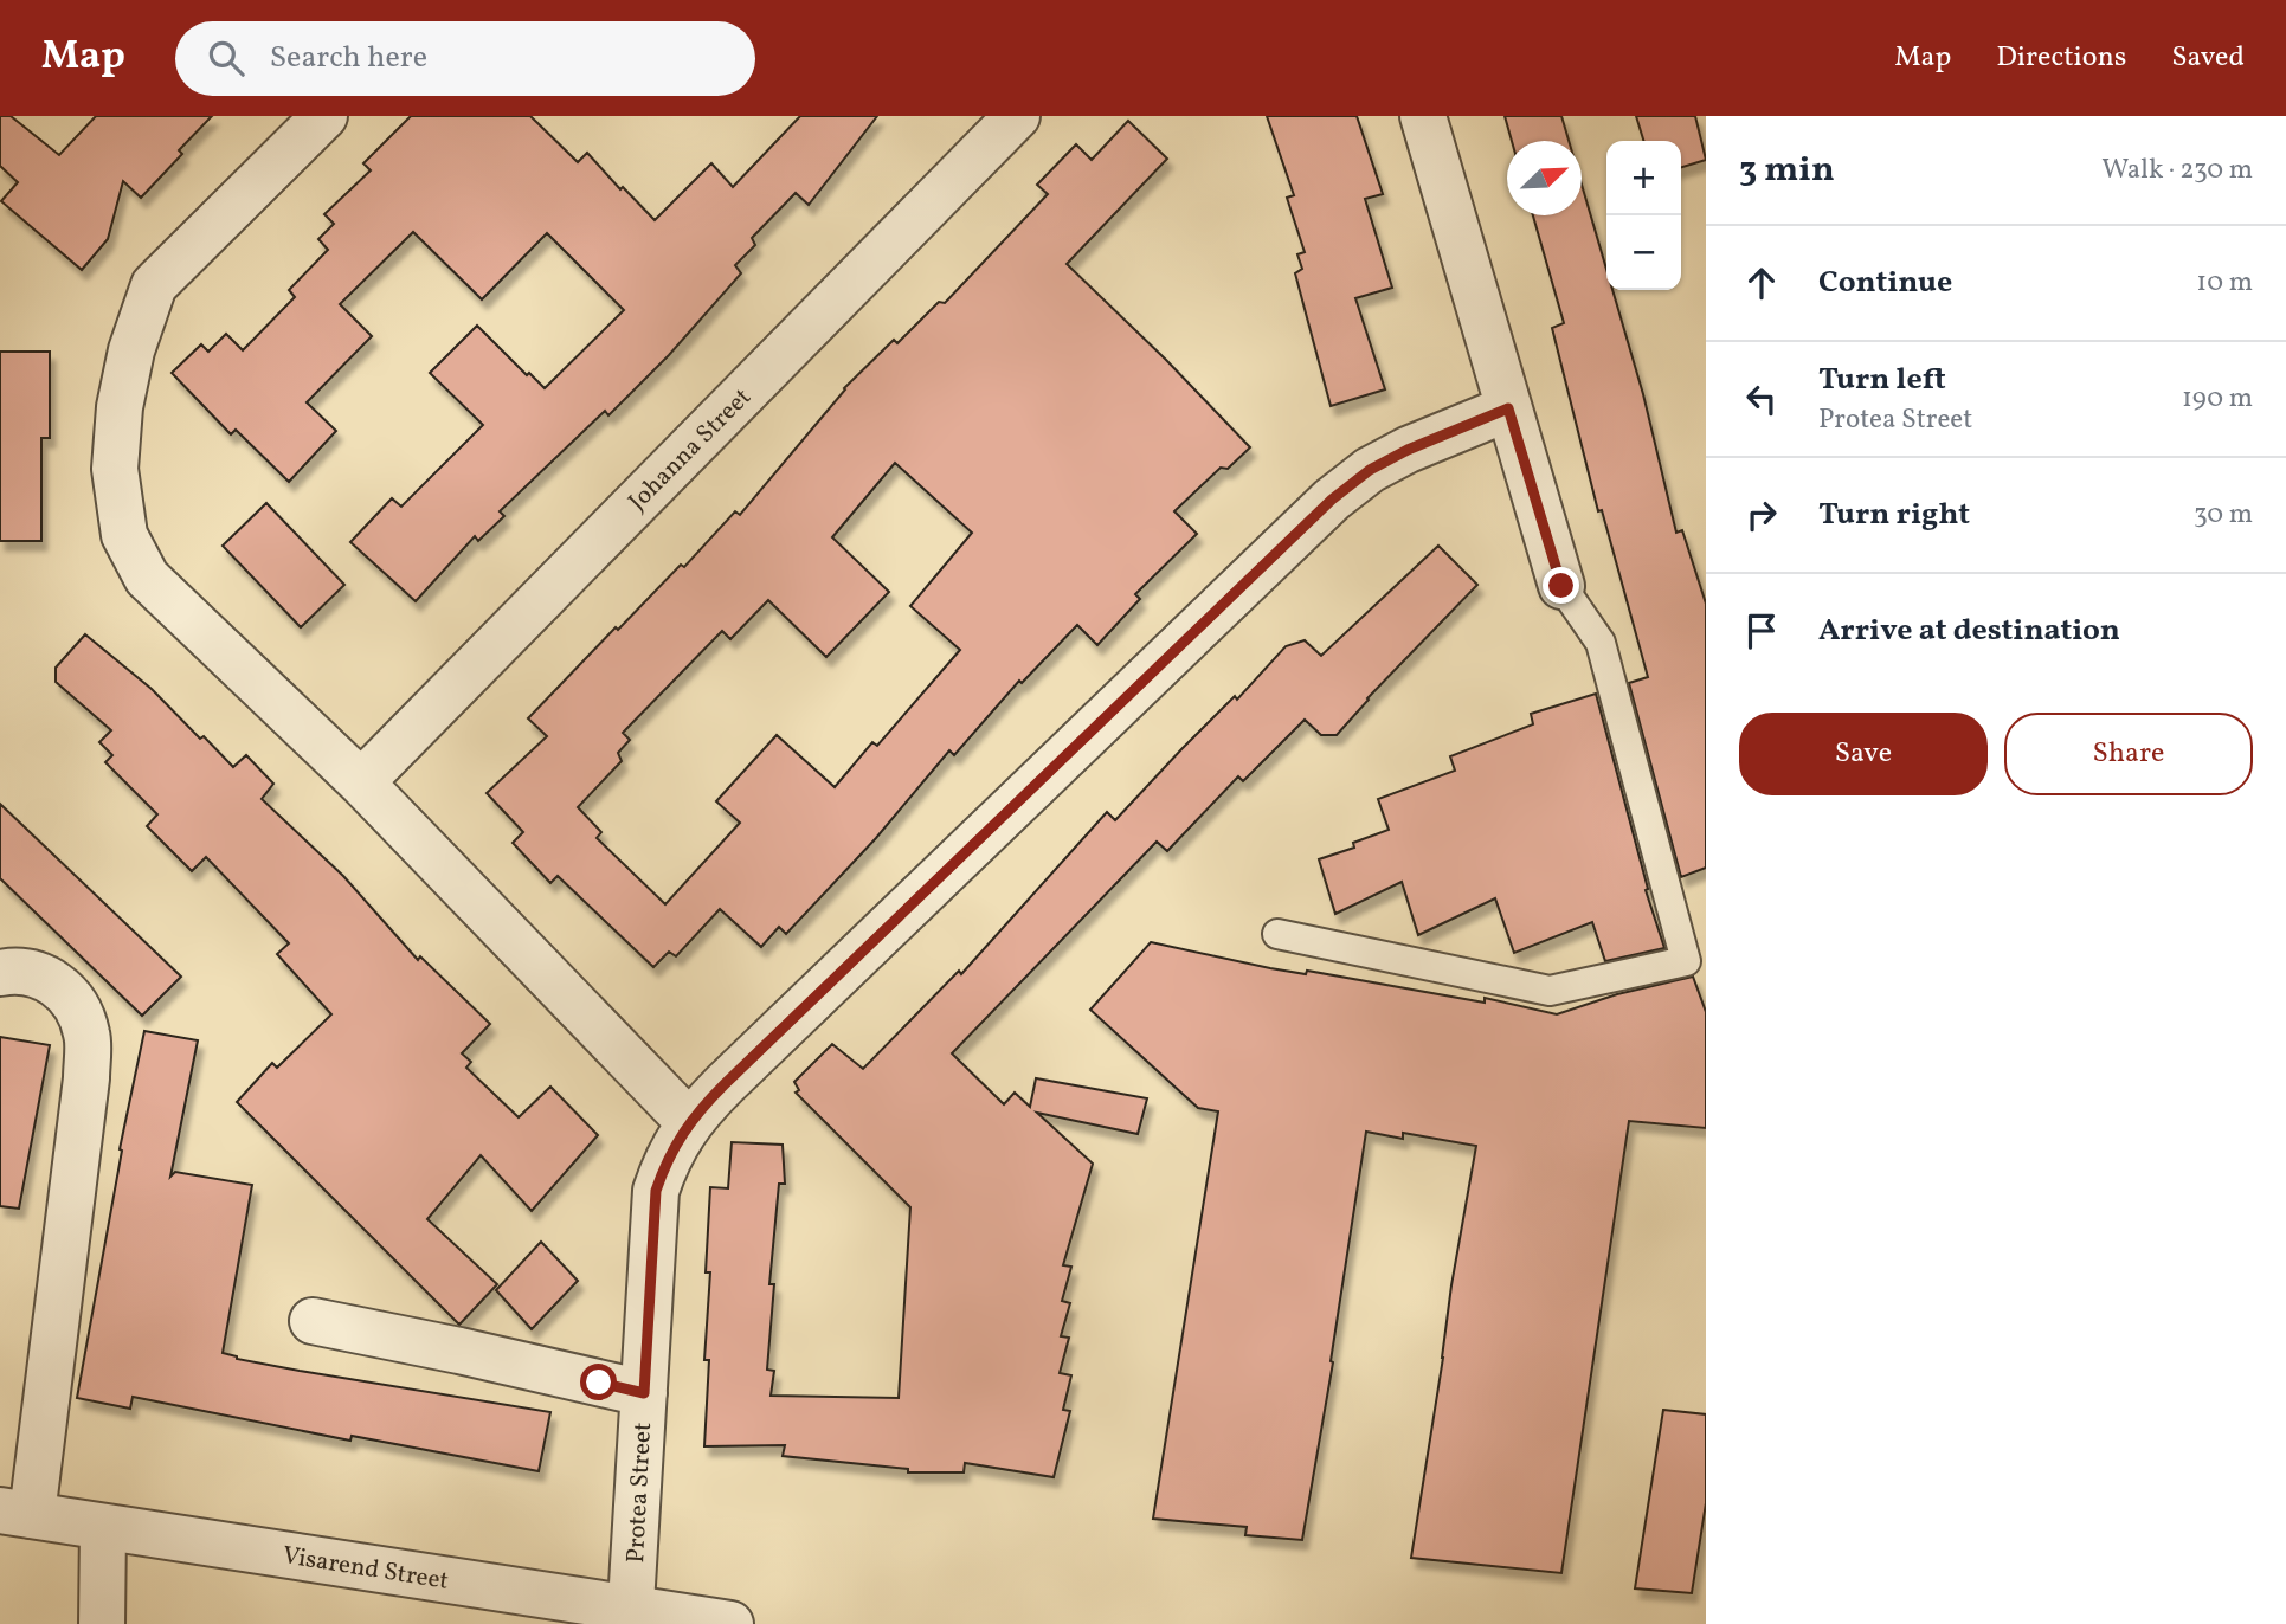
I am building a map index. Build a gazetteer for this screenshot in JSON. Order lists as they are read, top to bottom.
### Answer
{
  "streets": {
    "street": ["Johanna Street", "Protea Street", "Visarend Street"]
  },
  "crossings": [
    ["Protea Street", "Visarend Street"]
  ],
  "north": "top right",
  "page": {
    "header": "Map",
    "search": "Search here",
    "nav": ["Map", "Directions", "Saved"],
    "heading": ["3 min", "Walk · 230 m"],
    "map_buttons": ["+", "−"],
    "list": [
      ["Continue", "10 m"],
      ["Turn left", "Protea Street", "190 m"],
      ["Turn right", "30 m"],
      "Arrive at destination"
    ],
    "buttons": ["Save", "Share"]
  }
}
